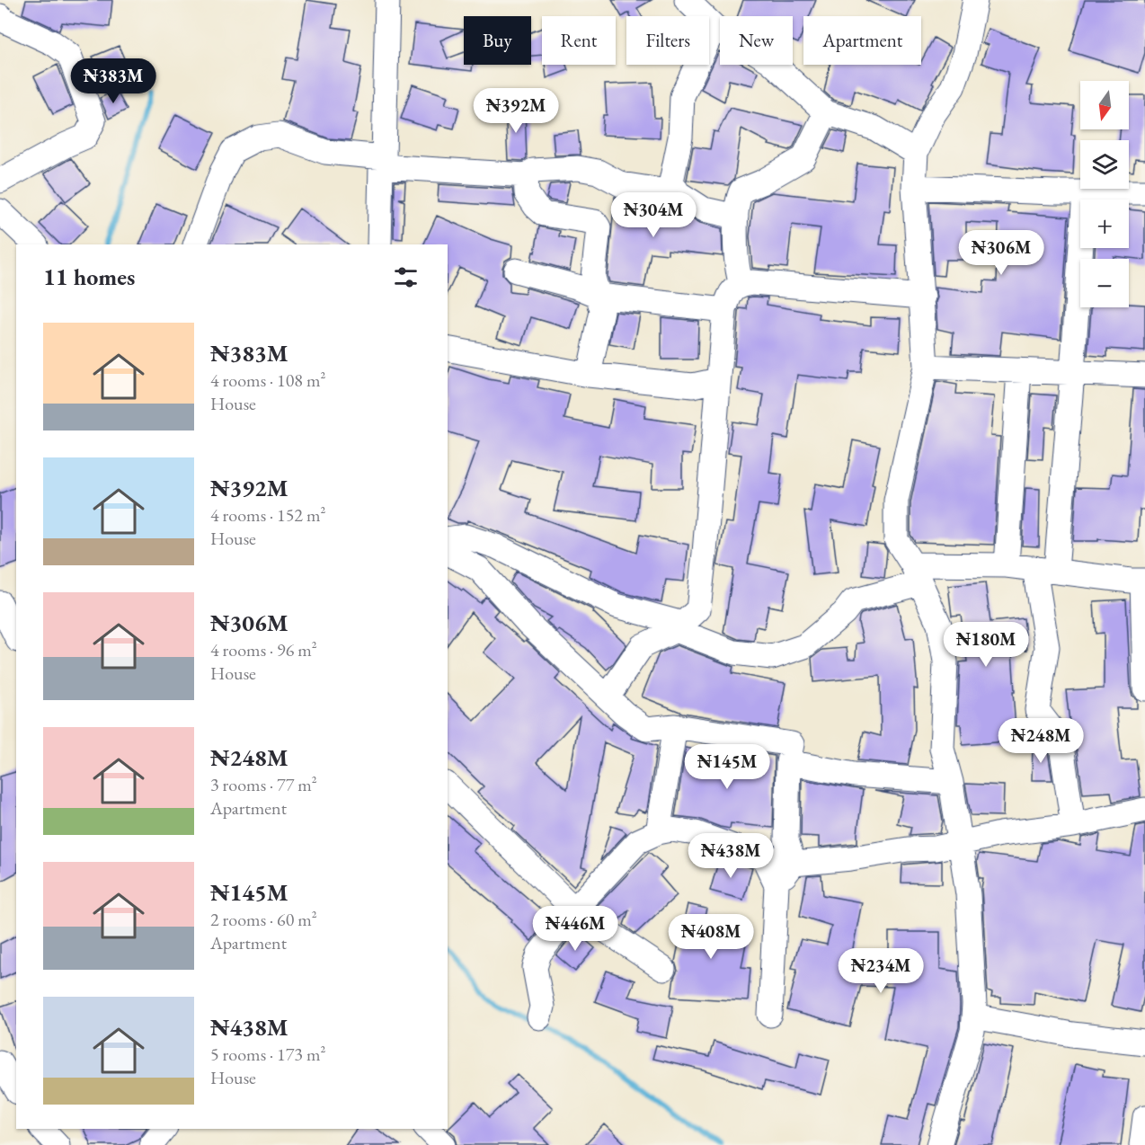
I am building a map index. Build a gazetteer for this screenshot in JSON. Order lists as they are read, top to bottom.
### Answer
{
  "north": "bottom",
  "page": {
    "chip": [
      "Buy",
      "Rent",
      "Filters",
      "New",
      "Apartment"
    ],
    "price": [
      "₦383M",
      "₦392M",
      "₦304M",
      "₦306M",
      "₦180M",
      "₦248M",
      "₦145M",
      "₦438M",
      "₦446M",
      "₦408M",
      "₦234M"
    ],
    "map_buttons": ["+", "−"],
    "heading": "11 homes",
    "list": [
      {
        "name": "₦383M",
        "note": "4 rooms · 108 m² · House"
      },
      {
        "name": "₦392M",
        "note": "4 rooms · 152 m² · House"
      },
      {
        "name": "₦306M",
        "note": "4 rooms · 96 m² · House"
      },
      {
        "name": "₦248M",
        "note": "3 rooms · 77 m² · Apartment"
      },
      {
        "name": "₦145M",
        "note": "2 rooms · 60 m² · Apartment"
      },
      {
        "name": "₦438M",
        "note": "5 rooms · 173 m² · House"
      }
    ]
  }
}
